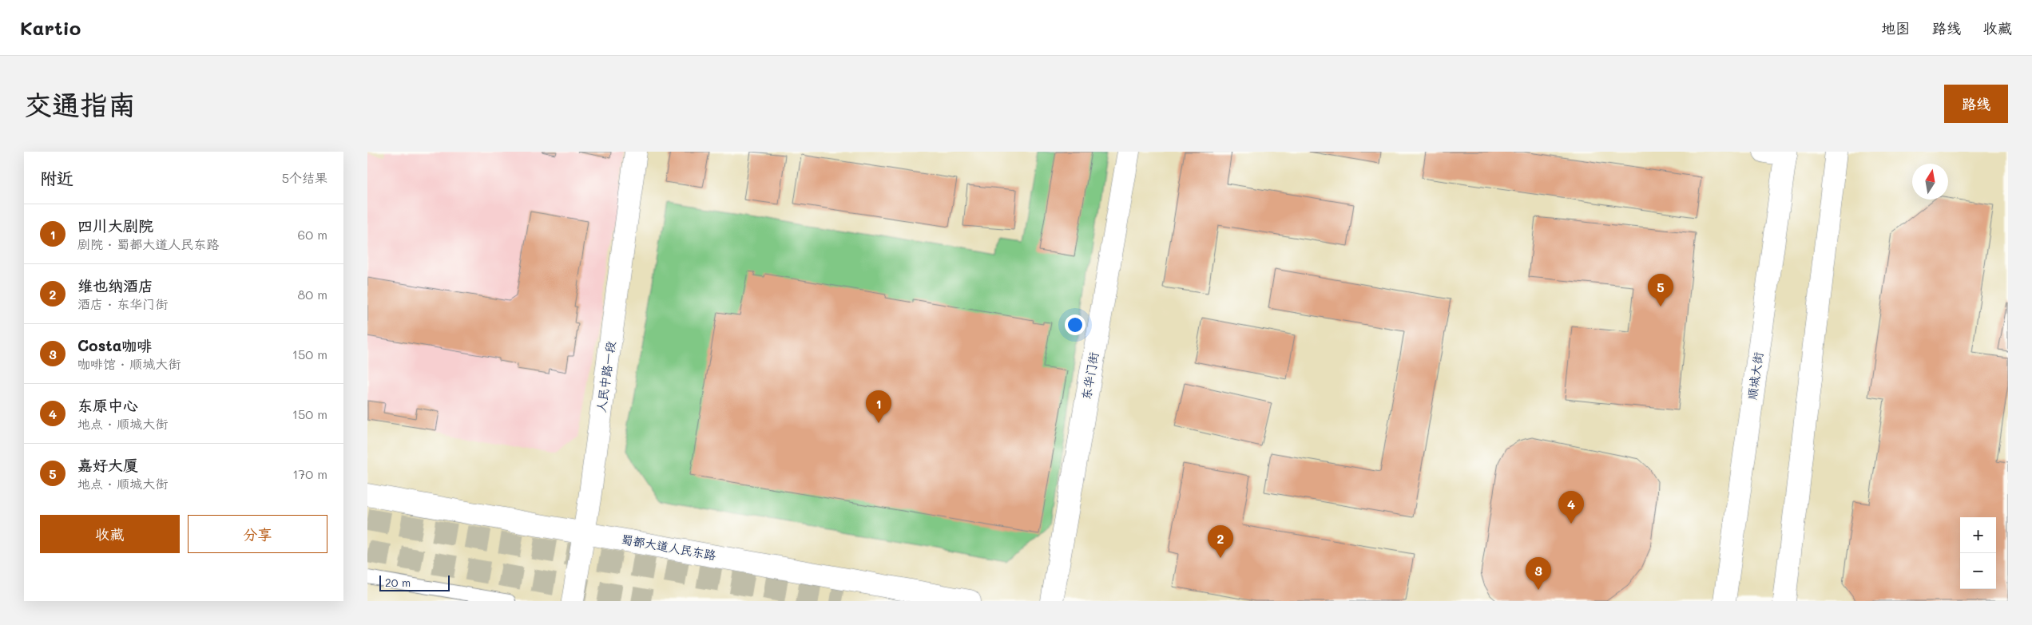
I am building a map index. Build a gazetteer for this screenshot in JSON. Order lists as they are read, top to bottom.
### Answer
{
  "streets": {
    "main road": [
      "东华门街",
      "顺城大街",
      "人民中路一段",
      "蜀都大道人民东路"
    ]
  },
  "crossings": [
    ["人民中路一段", "蜀都大道人民东路"]
  ],
  "scale_bar": "20 m",
  "north": "top",
  "page": {
    "header": "Kartio",
    "nav": ["地图", "路线", "收藏"],
    "buttons": [
      "路线",
      ["收藏", "分享"]
    ],
    "title": "交通指南",
    "heading": ["附近", "5个结果"],
    "list": [
      {
        "mark": "1",
        "name": "四川大剧院",
        "note": "剧院 · 蜀都大道人民东路",
        "value": "60 m"
      },
      {
        "mark": "2",
        "name": "维也纳酒店",
        "note": "酒店 · 东华门街",
        "value": "80 m"
      },
      {
        "mark": "3",
        "name": "Costa咖啡",
        "note": "咖啡馆 · 顺城大街",
        "value": "150 m"
      },
      {
        "mark": "4",
        "name": "东原中心",
        "note": "地点 · 顺城大街",
        "value": "150 m"
      },
      {
        "mark": "5",
        "name": "嘉好大厦",
        "note": "地点 · 顺城大街",
        "value": "170 m"
      }
    ],
    "pins": [
      "5",
      "1",
      "4",
      "2",
      "3"
    ],
    "map_buttons": ["+", "−"],
    "scale": "20 m"
  }
}
